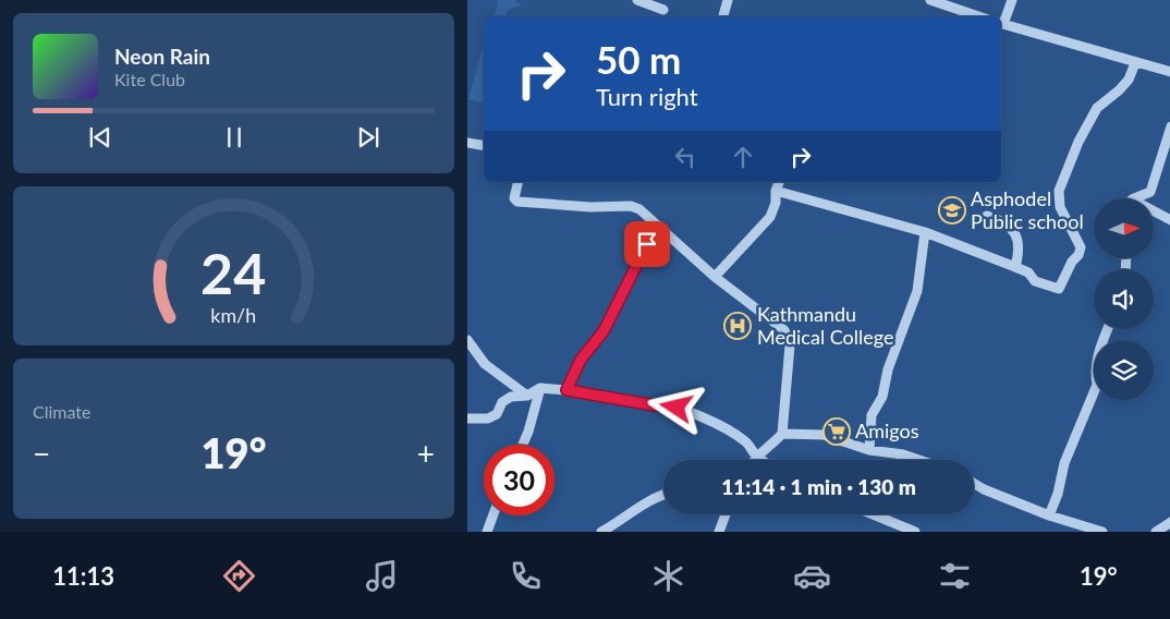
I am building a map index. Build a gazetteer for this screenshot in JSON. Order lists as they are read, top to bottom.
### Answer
{
  "places": {
    "school or university": ["Asphodel Public school"],
    "hospital": ["Kathmandu Medical College"],
    "supermarket": ["Amigos"]
  },
  "north": "right",
  "page": {
    "turn": ["50 m", "Turn right"],
    "song": ["Neon Rain", "Kite Club"],
    "tile": "Climate",
    "heat": ["−", "19°", "+"],
    "limit": "30",
    "trip": "11:14 · 1 min · 130 m",
    "tabs": ["11:13", "19°"],
    "gauge": ["24", "km/h"]
  }
}
